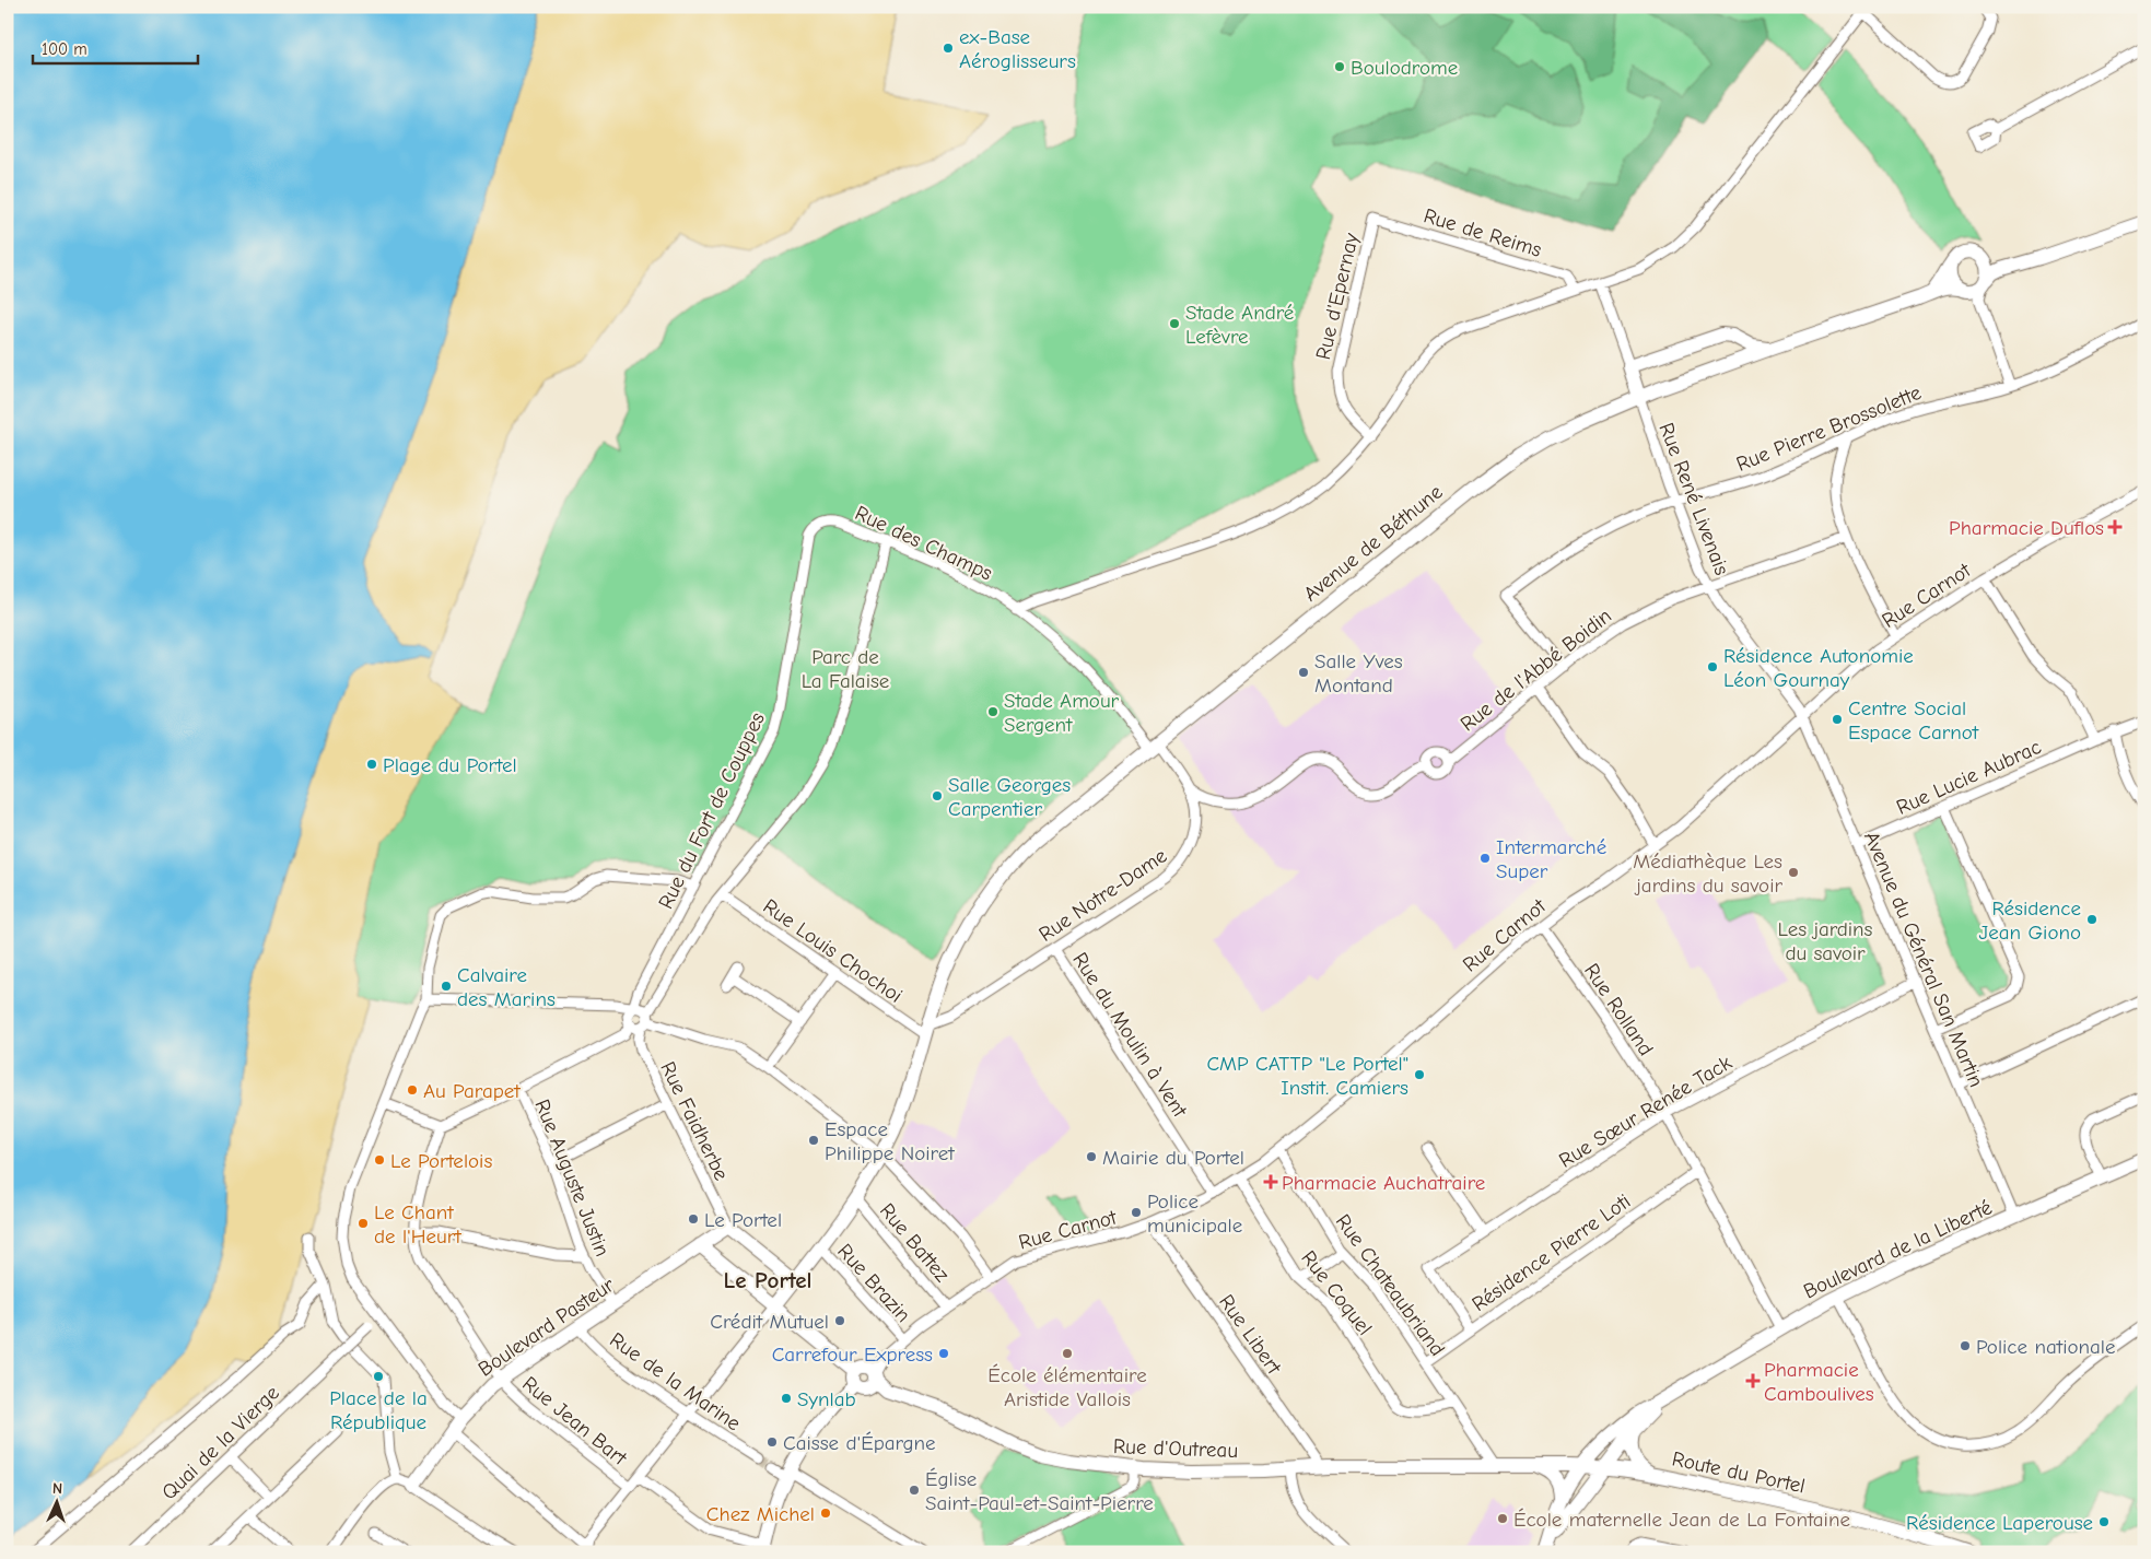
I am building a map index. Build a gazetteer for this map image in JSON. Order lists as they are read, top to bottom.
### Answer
{
  "streets": {
    "street": [
      "Rue de Reims",
      "Rue d'Epernay",
      "Rue Pierre Brossolette",
      "Rue René Livenais",
      "Rue des Champs",
      "Avenue de Béthune",
      "Rue Carnot",
      "Rue de l'Abbé Boidin",
      "Rue Lucie Aubrac",
      "Rue du Fort de Couppes",
      "Rue Notre-Dame",
      "Rue Louis Chochoi",
      "Avenue du Général San Martin",
      "Rue Rolland",
      "Rue du Moulin à Vent",
      "Rue Sœur Renée Tack",
      "Rue Faidherbe",
      "Rue Auguste Justin",
      "Rue Battez",
      "Boulevard de la Liberté",
      "Résidence Pierre Loti",
      "Rue Brazin",
      "Rue Chateaubriand",
      "Rue Coquel",
      "Boulevard Pasteur",
      "Rue Libert",
      "Rue de la Marine",
      "Rue Jean Bart",
      "Quai de la Vierge",
      "Rue d'Outreau",
      "Route du Portel"
    ]
  },
  "crossings": [
    ["Rue de Reims", "Rue d'Epernay"],
    ["Rue Pierre Brossolette", "Rue René Livenais"],
    ["Rue Pierre Brossolette", "Rue de l'Abbé Boidin"],
    ["Rue René Livenais", "Avenue de Béthune"],
    ["Rue René Livenais", "Rue Carnot"],
    ["Rue René Livenais", "Rue de l'Abbé Boidin"],
    ["Rue René Livenais", "Avenue du Général San Martin"],
    ["Rue des Champs", "Avenue de Béthune"],
    ["Rue des Champs", "Rue du Fort de Couppes"],
    ["Rue des Champs", "Rue Notre-Dame"],
    ["Avenue de Béthune", "Rue Notre-Dame"],
    ["Avenue de Béthune", "Rue Louis Chochoi"],
    ["Avenue de Béthune", "Rue Battez"],
    ["Avenue de Béthune", "Rue Brazin"],
    ["Rue Carnot", "Avenue du Général San Martin"],
    ["Rue Carnot", "Rue Rolland"],
    ["Rue Carnot", "Rue du Moulin à Vent"],
    ["Rue Carnot", "Rue Battez"],
    ["Rue Carnot", "Rue Brazin"],
    ["Rue Carnot", "Rue Chateaubriand"],
    ["Rue Carnot", "Rue Coquel"],
    ["Rue Carnot", "Rue Libert"],
    ["Rue Carnot", "Rue d'Outreau"],
    ["Rue Lucie Aubrac", "Avenue du Général San Martin"],
    ["Rue du Fort de Couppes", "Rue Faidherbe"],
    ["Rue Notre-Dame", "Rue Louis Chochoi"],
    ["Rue Notre-Dame", "Rue du Moulin à Vent"],
    ["Avenue du Général San Martin", "Rue Sœur Renée Tack"],
    ["Avenue du Général San Martin", "Boulevard de la Liberté"],
    ["Rue Rolland", "Rue Sœur Renée Tack"],
    ["Rue Rolland", "Boulevard de la Liberté"],
    ["Rue Rolland", "Résidence Pierre Loti"],
    ["Rue Sœur Renée Tack", "Résidence Pierre Loti"],
    ["Rue Faidherbe", "Boulevard Pasteur"],
    ["Rue Auguste Justin", "Boulevard Pasteur"],
    ["Boulevard de la Liberté", "Route du Portel"],
    ["Résidence Pierre Loti", "Rue Chateaubriand"],
    ["Rue Chateaubriand", "Rue Coquel"],
    ["Rue Chateaubriand", "Rue d'Outreau"],
    ["Rue Chateaubriand", "Route du Portel"],
    ["Boulevard Pasteur", "Rue de la Marine"],
    ["Boulevard Pasteur", "Rue Jean Bart"],
    ["Rue Libert", "Rue d'Outreau"],
    ["Rue d'Outreau", "Route du Portel"]
  ],
  "districts": ["Le Portel"],
  "parks": ["Parc de La Falaise", "Les jardins du savoir"],
  "places": {
    "other": [
      "ex-Base Aéroglisseurs",
      "Boulodrome",
      "Stade André Lefèvre",
      "Résidence Autonomie Léon Gournay",
      "Salle Yves Montand",
      "Stade Amour Sergent",
      "Centre Social Espace Carnot",
      "Plage du Portel",
      "Salle Georges Carpentier",
      "Intermarché Super",
      "Médiathèque Les jardins du savoir",
      "Résidence Jean Giono",
      "Calvaire des Marins",
      "CMP CATTP \"Le Portel\" Instit. Camiers",
      "Au Parapet",
      "Espace Philippe Noiret",
      "Mairie du Portel",
      "Le Portelois",
      "Police municipale",
      "Le Portel",
      "Le Chant de l'Heurt",
      "Crédit Mutuel",
      "Police nationale",
      "Carrefour Express",
      "École élémentaire Aristide Vallois",
      "Place de la République",
      "Synlab",
      "Caisse d'Épargne",
      "Église Saint-Paul-et-Saint-Pierre",
      "Chez Michel",
      "École maternelle Jean de La Fontaine",
      "Résidence Laperouse"
    ],
    "health": ["Pharmacie Duflos", "Pharmacie Auchatraire", "Pharmacie Camboulives"]
  },
  "scale_bar": "100 m",
  "north": "top"
}
